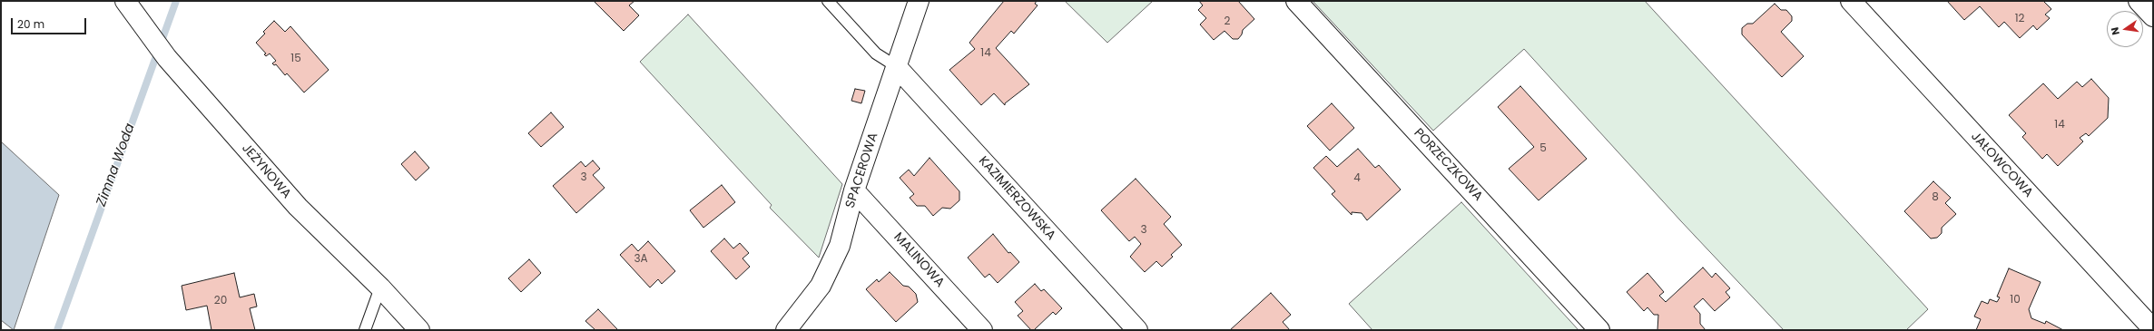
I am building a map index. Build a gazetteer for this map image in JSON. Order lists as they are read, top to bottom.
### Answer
{
  "streets": {
    "street": [
      "PORZECZKOWA",
      "JAŁOWCOWA",
      "SPACEROWA",
      "JEŻYNOWA",
      "KAZIMIERZOWSKA",
      "MALINOWA"
    ]
  },
  "crossings": [
    ["SPACEROWA", "KAZIMIERZOWSKA"],
    ["SPACEROWA", "MALINOWA"]
  ],
  "water": ["Zimna Woda"],
  "house_numbers": [
    "12",
    "2",
    "14",
    "15",
    "14",
    "5",
    "3",
    "4",
    "8",
    "3",
    "3A",
    "10",
    "20"
  ],
  "scale_bar": "20 m",
  "north": "left"
}
